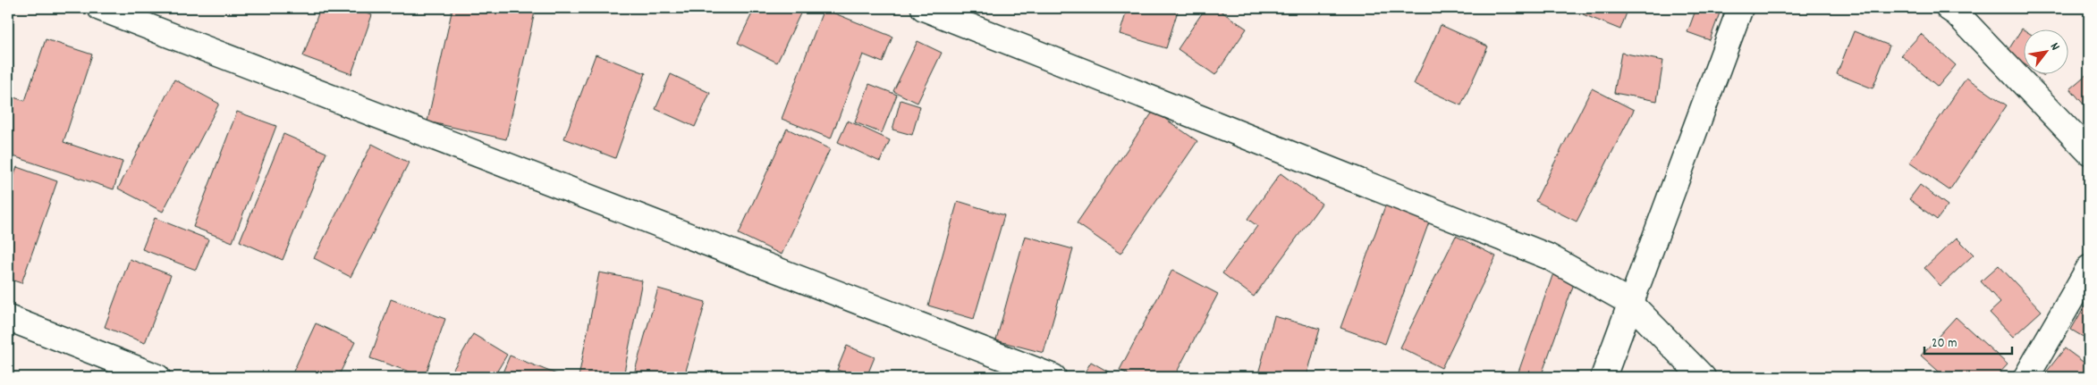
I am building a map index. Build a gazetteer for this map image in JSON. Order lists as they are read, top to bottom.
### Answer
{
  "scale_bar": "20 m",
  "north": "top right"
}
